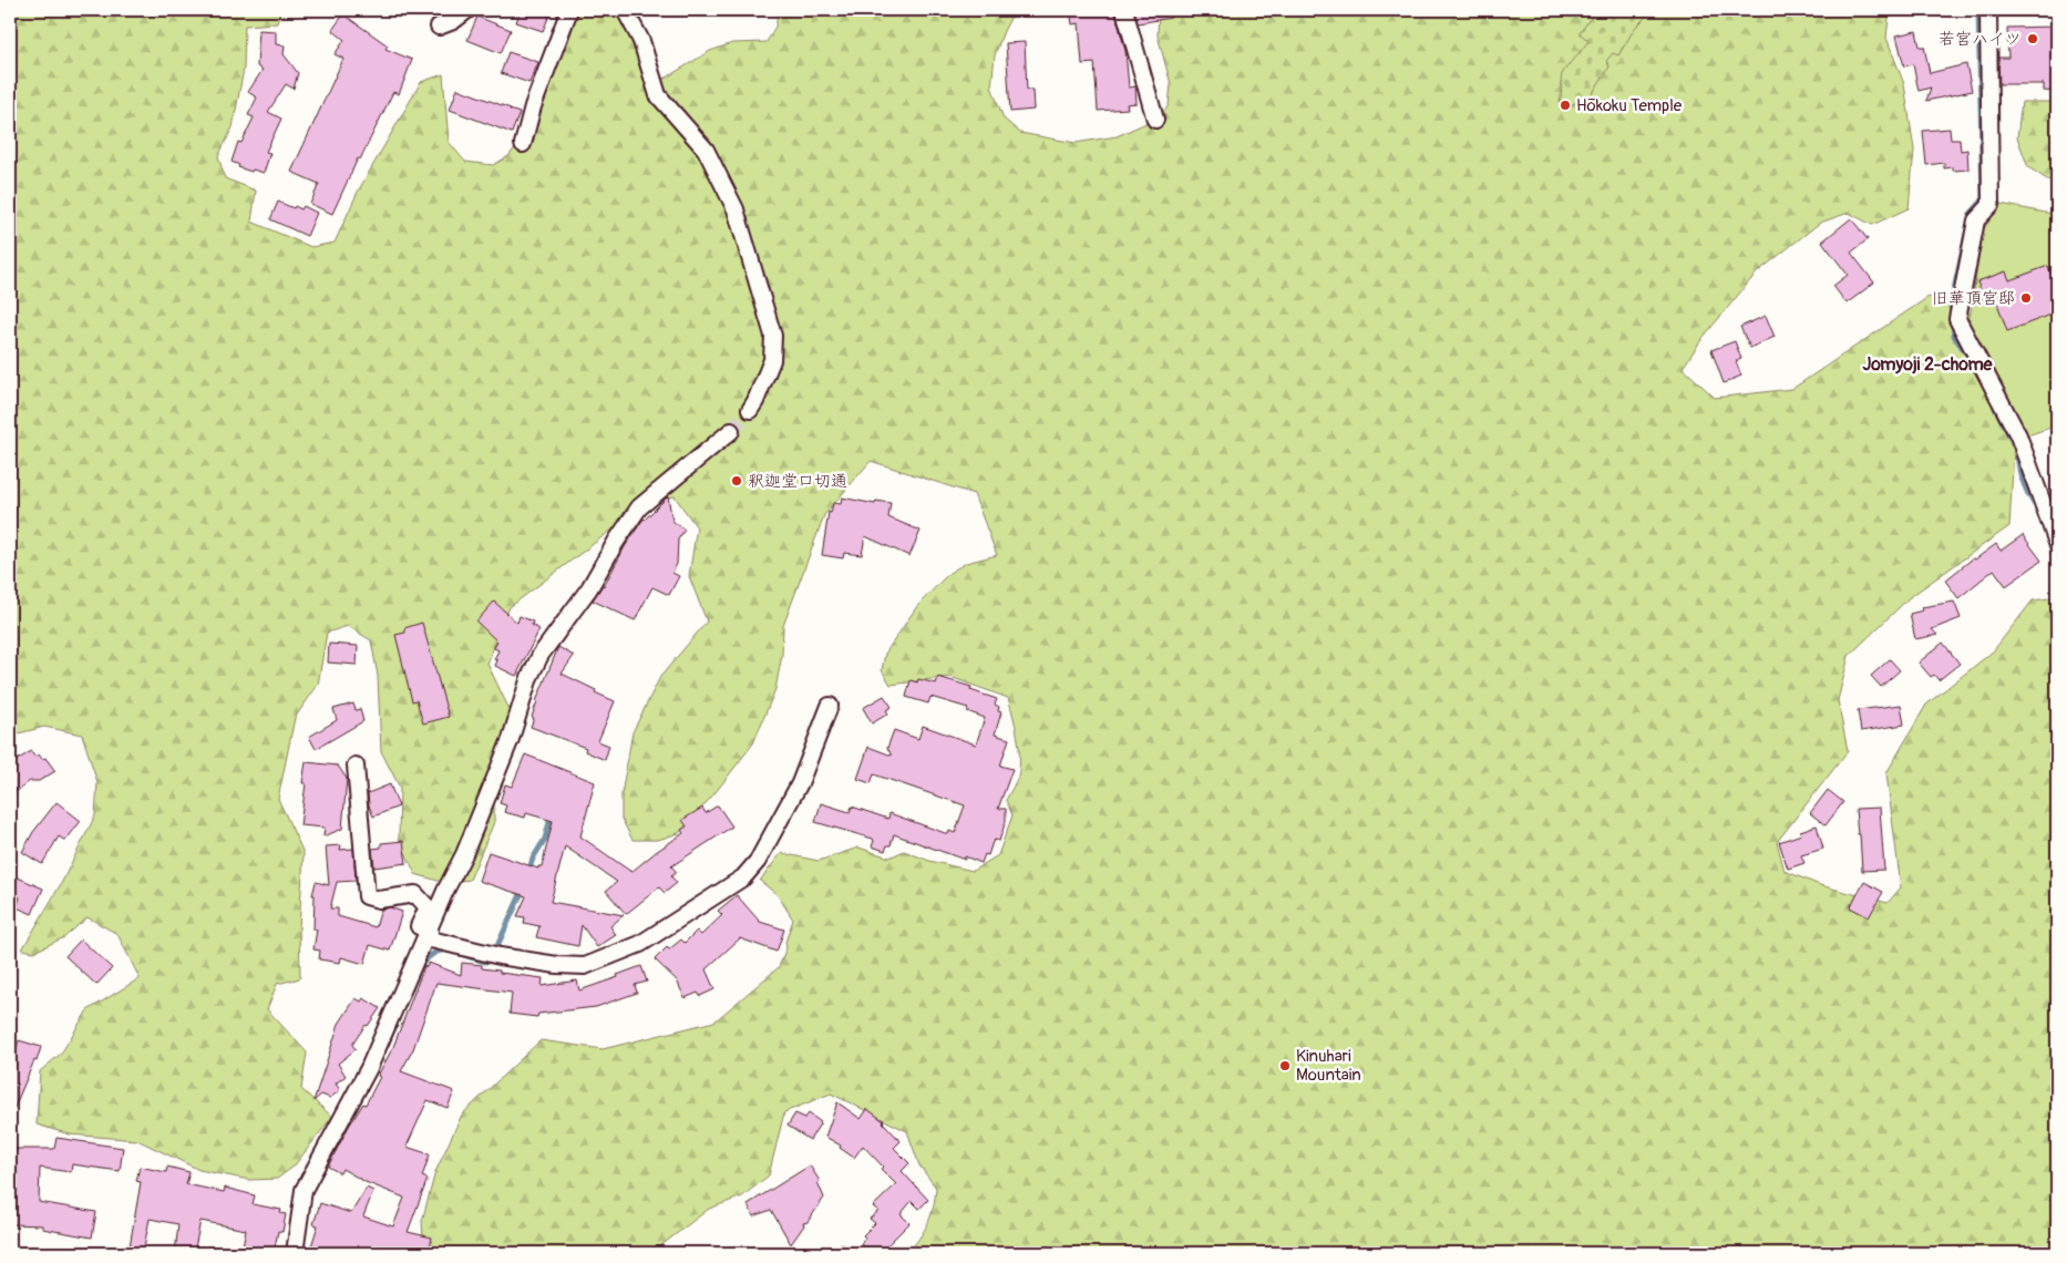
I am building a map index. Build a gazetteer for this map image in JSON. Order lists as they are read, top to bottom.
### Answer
{
  "districts": ["Jomyoji 2-chome"],
  "places": [
    "若宮ハイツ",
    "Hōkoku Temple",
    "旧華頂宮邸",
    "釈迦堂口切通",
    "Kinuhari Mountain"
  ]
}
